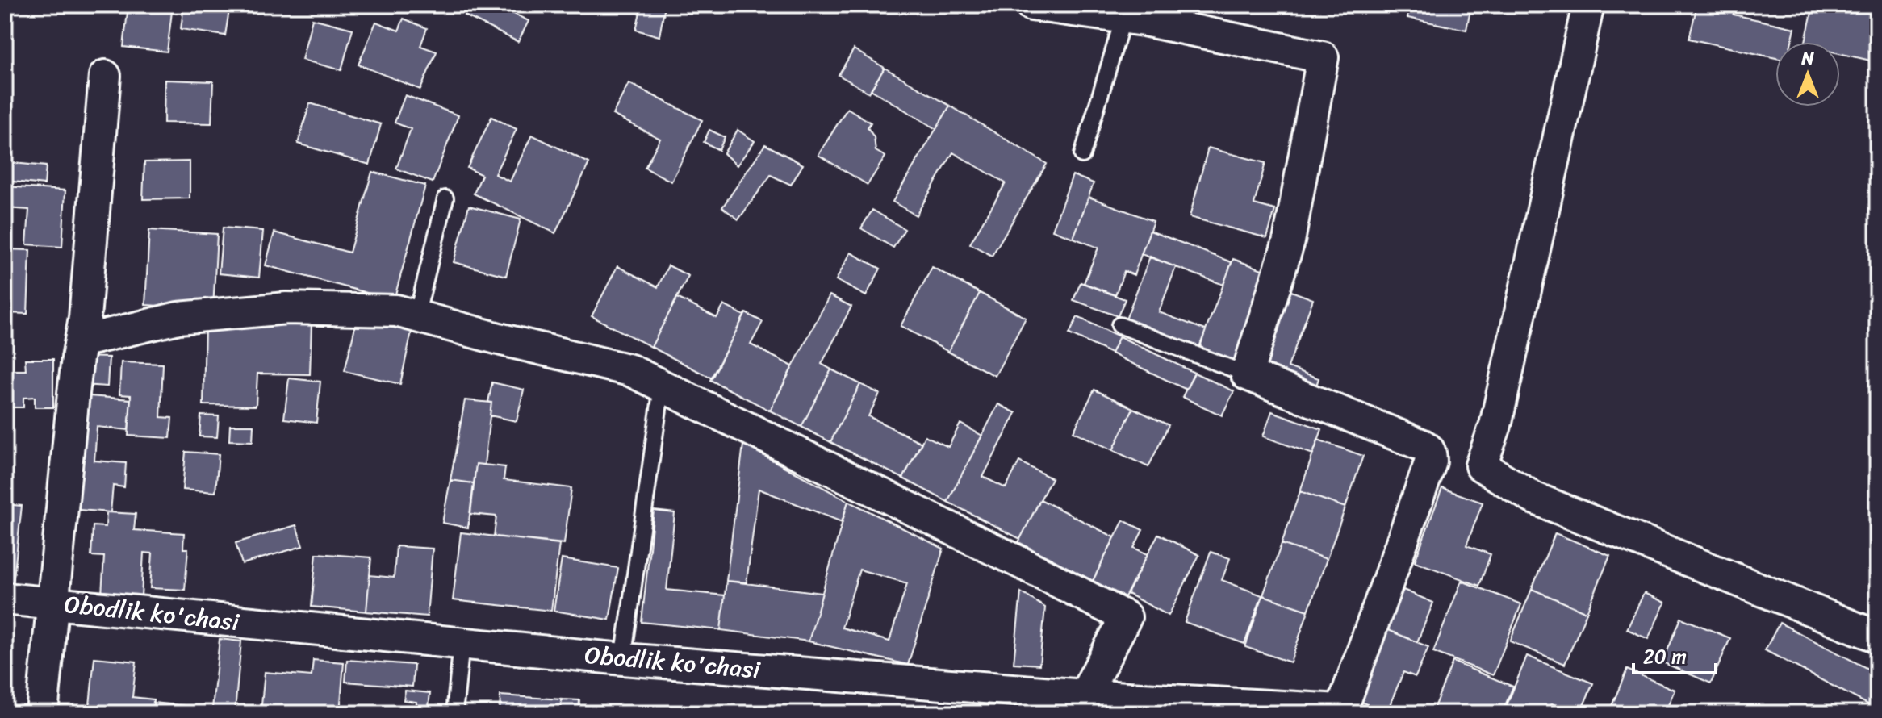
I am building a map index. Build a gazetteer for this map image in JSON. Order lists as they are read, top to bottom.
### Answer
{
  "streets": {
    "street": ["Obodlik ko'chasi"]
  },
  "scale_bar": "20 m",
  "north": "top"
}
